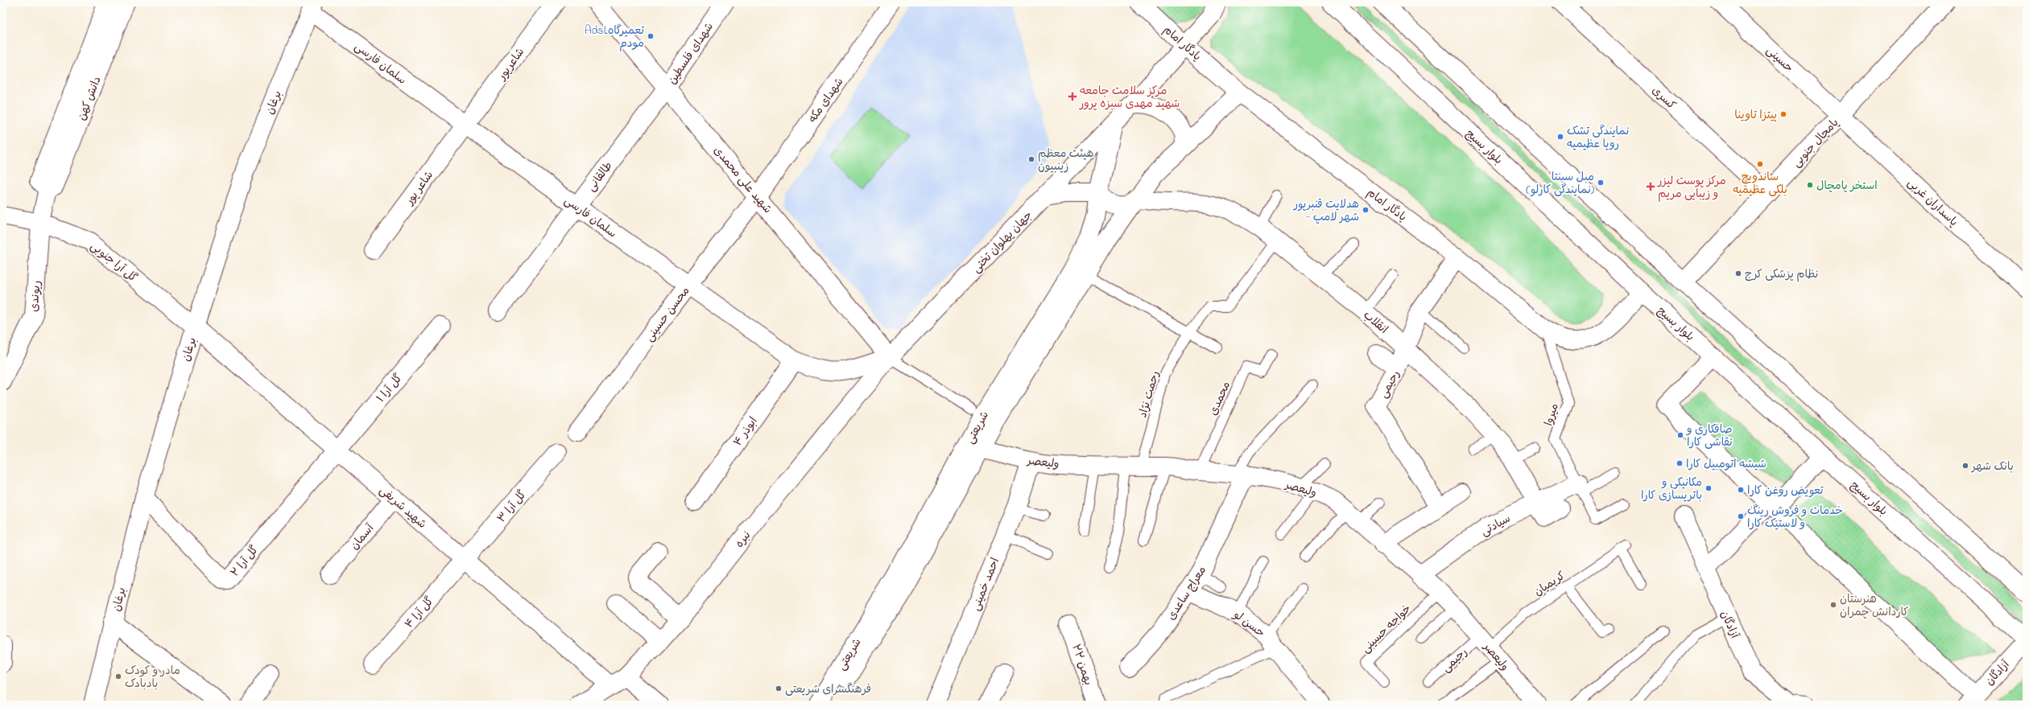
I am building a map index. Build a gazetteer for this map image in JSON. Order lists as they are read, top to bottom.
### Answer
{
  "streets": {
    "street": [
      "یادگار امام",
      "شهدای فلسطین",
      "حسینی",
      "سلمان فارسی",
      "شاعرپور",
      "کسری",
      "دانش کهن",
      "شهدای مکه",
      "برغان",
      "پامچال جنوبی",
      "بلوار بسیج",
      "طالقانی",
      "شهید علی محمدی",
      "شاعر پور",
      "پاسداران غربی",
      "جهان پهلوان تختی",
      "گل آرا جنوبی",
      "ریوندی",
      "محسن حسینی",
      "انقلاب",
      "رحیمی",
      "گل آرا ۱",
      "شریعتی",
      "ابوذر ۴",
      "ولیعصر",
      "گل آرا ۳",
      "شهید شریفی",
      "سیادتی",
      "آسمان",
      "نبره",
      "گل آرا ۲",
      "احمد خمینی",
      "معراج ساعدی",
      "گل آرا ۴",
      "حسن لو",
      "آزادگان",
      "۲۲ بهمن"
    ],
    "lane": [
      "رحمت نژاد",
      "محمدی",
      "میروا",
      "کریمیان",
      "خواجه حسینی"
    ]
  },
  "crossings": [
    ["یادگار امام", "بلوار بسیج"],
    ["یادگار امام", "رحیمی"],
    ["یادگار امام", "میروا"],
    ["یادگار امام", "شریعتی"],
    ["شهدای فلسطین", "طالقانی"],
    ["شهدای فلسطین", "شهید علی محمدی"],
    ["حسینی", "پامچال جنوبی"],
    ["حسینی", "پاسداران غربی"],
    ["سلمان فارسی", "شاعرپور"],
    ["سلمان فارسی", "برغان"],
    ["سلمان فارسی", "طالقانی"],
    ["سلمان فارسی", "شهید علی محمدی"],
    ["سلمان فارسی", "شاعر پور"],
    ["سلمان فارسی", "جهان پهلوان تختی"],
    ["سلمان فارسی", "محسن حسینی"],
    ["سلمان فارسی", "ابوذر ۴"],
    ["سلمان فارسی", "نبره"],
    ["شاعرپور", "شاعر پور"],
    ["کسری", "پامچال جنوبی"],
    ["شهدای مکه", "شهید علی محمدی"],
    ["شهدای مکه", "محسن حسینی"],
    ["برغان", "گل آرا جنوبی"],
    ["برغان", "شهید شریفی"],
    ["برغان", "گل آرا ۲"],
    ["پامچال جنوبی", "پاسداران غربی"],
    ["بلوار بسیج", "آزادگان"],
    ["طالقانی", "شهید علی محمدی"],
    ["شهید علی محمدی", "جهان پهلوان تختی"],
    ["شهید علی محمدی", "محسن حسینی"],
    ["شهید علی محمدی", "نبره"],
    ["جهان پهلوان تختی", "شریعتی"],
    ["جهان پهلوان تختی", "نبره"],
    ["گل آرا جنوبی", "ریوندی"],
    ["گل آرا جنوبی", "شهید شریفی"],
    ["انقلاب", "رحیمی"],
    ["انقلاب", "رحمت نژاد"],
    ["انقلاب", "شریعتی"],
    ["انقلاب", "سیادتی"],
    ["رحیمی", "ولیعصر"],
    ["رحیمی", "کریمیان"],
    ["گل آرا ۱", "شهید شریفی"],
    ["گل آرا ۱", "گل آرا ۲"],
    ["رحمت نژاد", "ولیعصر"],
    ["محمدی", "ولیعصر"],
    ["میروا", "سیادتی"],
    ["شریعتی", "ولیعصر"],
    ["ولیعصر", "سیادتی"],
    ["ولیعصر", "کریمیان"],
    ["ولیعصر", "احمد خمینی"],
    ["ولیعصر", "معراج ساعدی"],
    ["ولیعصر", "خواجه حسینی"],
    ["گل آرا ۳", "شهید شریفی"],
    ["گل آرا ۳", "گل آرا ۴"],
    ["شهید شریفی", "آسمان"],
    ["شهید شریفی", "نبره"],
    ["شهید شریفی", "گل آرا ۲"],
    ["شهید شریفی", "گل آرا ۴"],
    ["معراج ساعدی", "حسن لو"]
  ],
  "places": {
    "other": [
      "AdsLتعمیرگاه مودم",
      "پیتزا تاوینا",
      "نمایندگی تشک رویا عظیمیه",
      "هیئت معظم زینبیون",
      "ساندویچ بلکی عظیمیه",
      "مبل سپنتا (نمایندگی کارلو)",
      "استخر پامچال",
      "هدلایت قنبرپور - شهر لامپ",
      "نظام پزشکی کرج",
      "صافکاری و نقاشی کارا",
      "شیشه اتومبیل کارا",
      "بانک شهر",
      "مکانیکی و باتریسازی کارا",
      "تعویض روغن کارا",
      "خدمات و فروش رینگ و لاستیک کارا",
      "هنرستان کاردانش چمران",
      "مادر و کودک بادبادک",
      "فرهنگسرای شریعتی"
    ],
    "health": ["مرکز سلامت جامعه شهید مهدی سبزه پرور", "مرکز پوست لیزر و زیبایی مریم"]
  }
}
